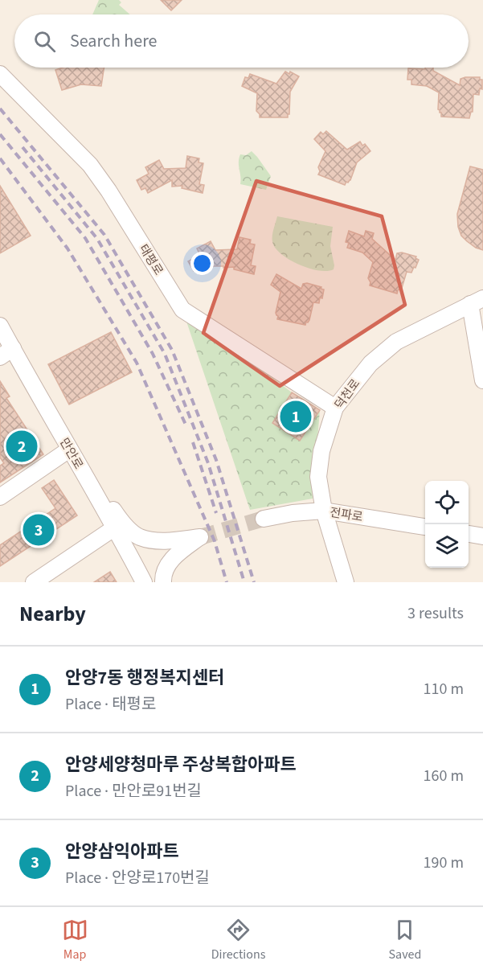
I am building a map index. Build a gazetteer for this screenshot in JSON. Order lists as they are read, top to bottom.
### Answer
{
  "streets": {
    "street": [
      "태평로",
      "덕천로",
      "만안로",
      "전파로"
    ]
  },
  "crossings": [
    ["태평로", "덕천로"],
    ["덕천로", "전파로"]
  ],
  "page": {
    "search": "Search here",
    "pins": ["1", "2", "3"],
    "heading": ["Nearby", "3 results"],
    "list": [
      {
        "mark": "1",
        "name": "안양7동 행정복지센터",
        "note": "Place · 태평로",
        "value": "110 m"
      },
      {
        "mark": "2",
        "name": "안양세양청마루 주상복합아파트",
        "note": "Place · 만안로91번길",
        "value": "160 m"
      },
      {
        "mark": "3",
        "name": "안양삼익아파트",
        "note": "Place · 안양로170번길",
        "value": "190 m"
      }
    ],
    "nav": ["Map", "Directions", "Saved"]
  }
}
